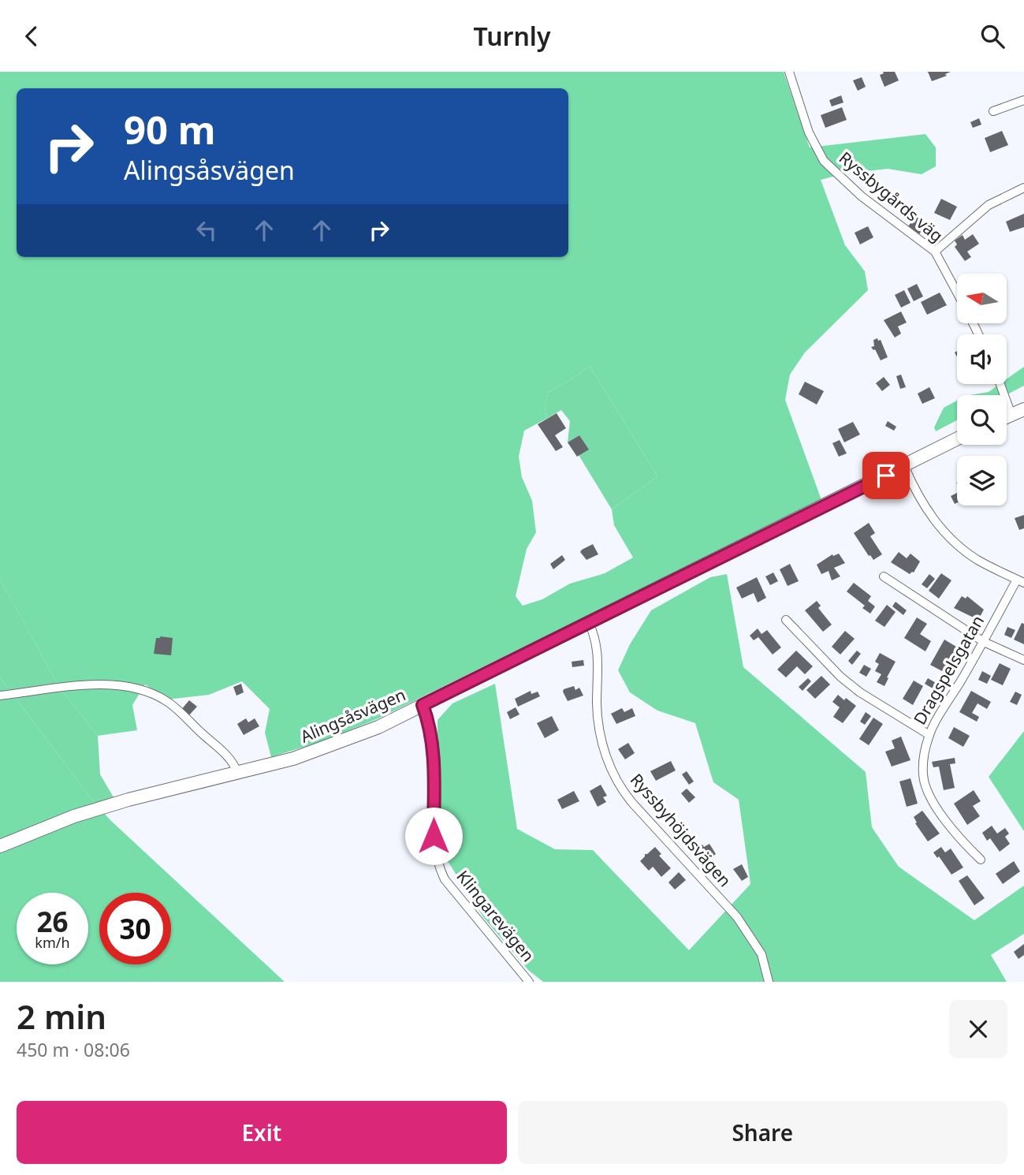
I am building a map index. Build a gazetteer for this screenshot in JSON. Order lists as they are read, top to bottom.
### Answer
{
  "streets": {
    "main road": ["Alingsåsvägen"],
    "street": [
      "Ryssbygårds väg",
      "Dragspelsgatan",
      "Ryssbyhöjdsvägen",
      "Klingarevägen"
    ]
  },
  "crossings": [
    ["Alingsåsvägen", "Ryssbyhöjdsvägen"],
    ["Alingsåsvägen", "Klingarevägen"]
  ],
  "north": "left",
  "page": {
    "header": "Turnly",
    "turn": ["90 m", "Alingsåsvägen"],
    "speed": "26 km/h",
    "limit": "30",
    "heading": ["2 min", "450 m · 08:06"],
    "buttons": ["Exit", "Share"]
  }
}
